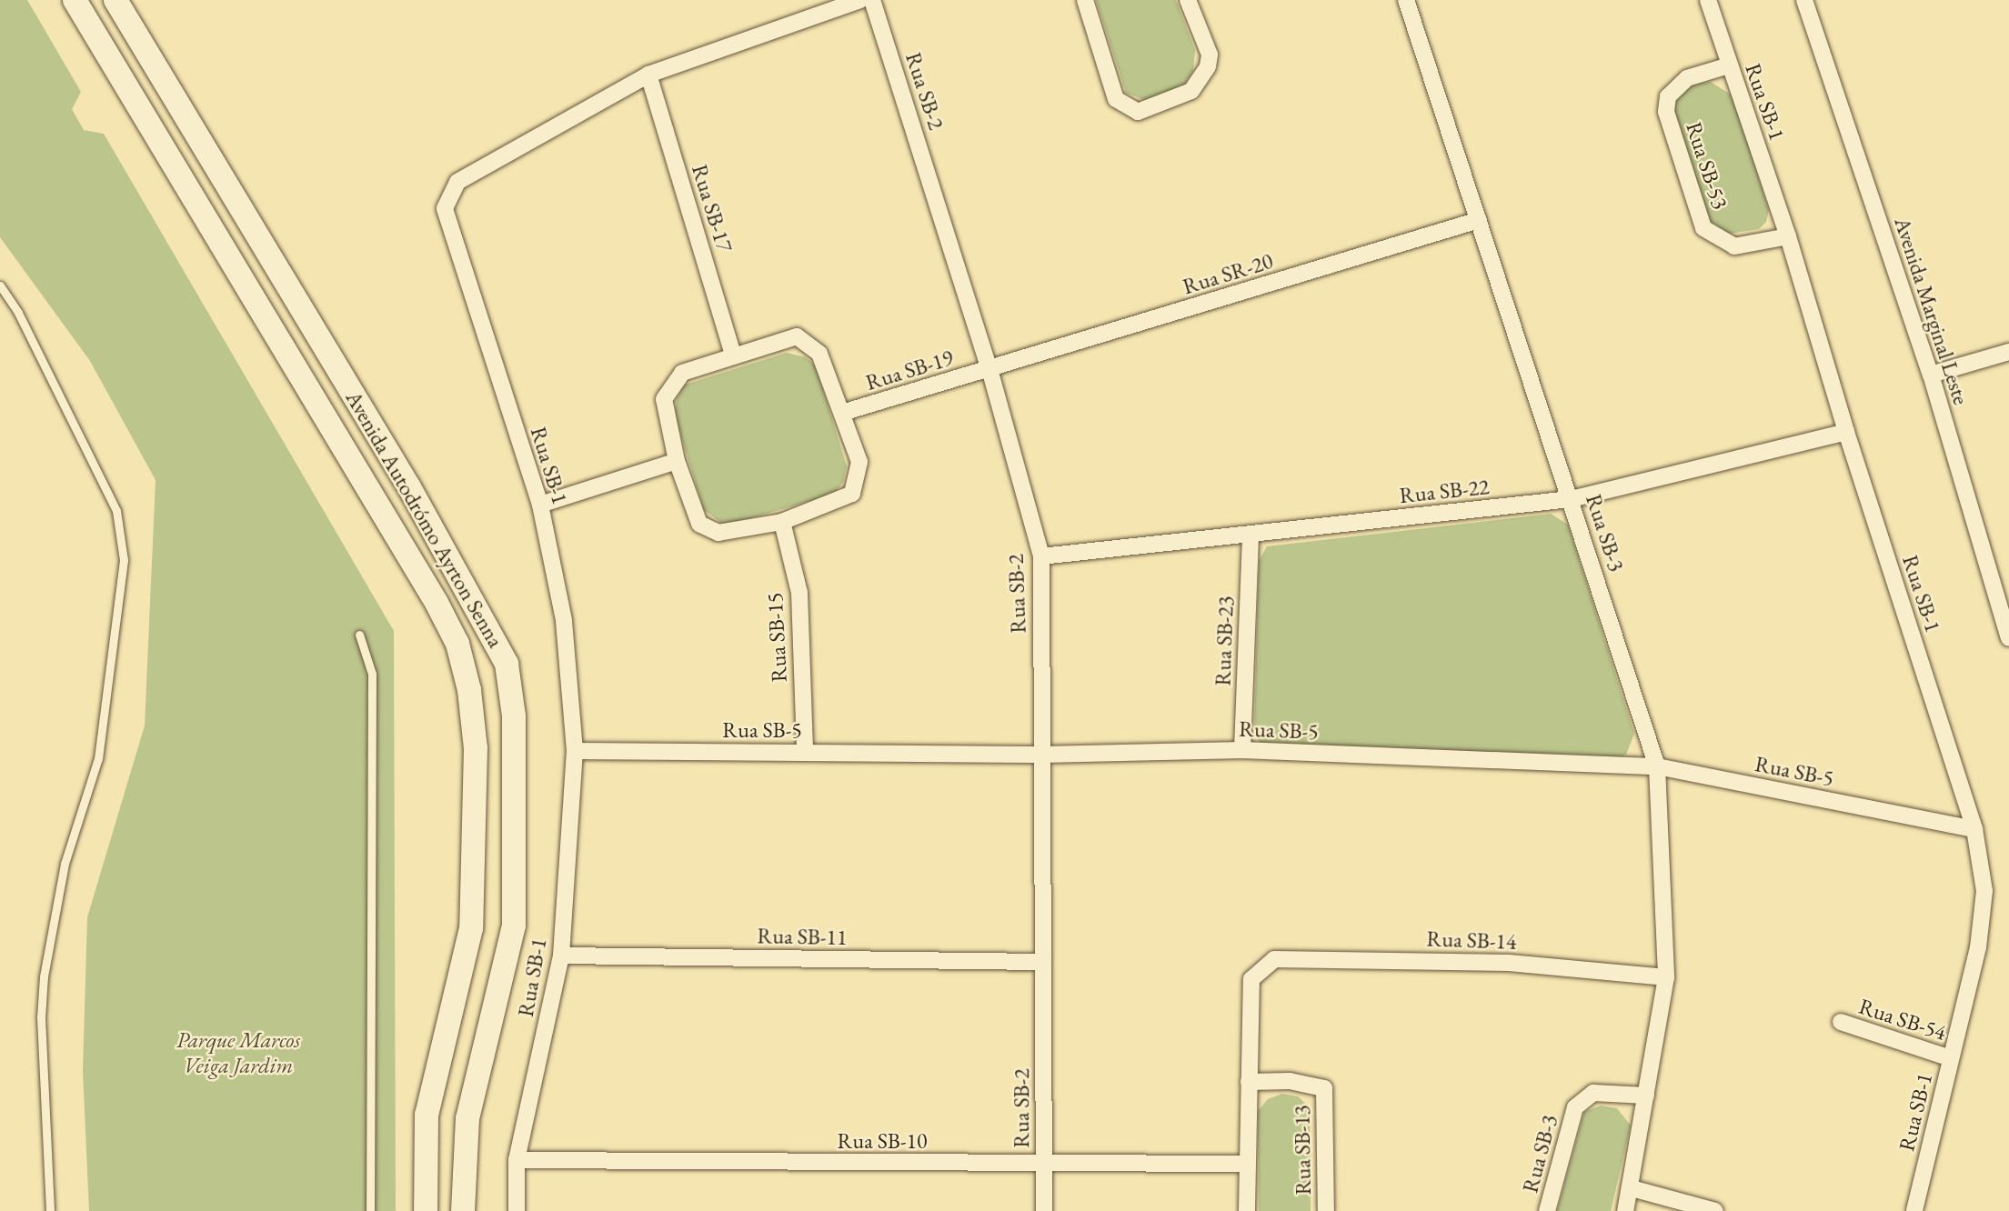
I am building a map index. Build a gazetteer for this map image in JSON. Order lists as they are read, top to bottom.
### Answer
{
  "streets": {
    "street": [
      "Rua SB-2",
      "Rua SB-1",
      "Rua SB-53",
      "Rua SB-17",
      "Rua SR-20",
      "Avenida Marginal Leste",
      "Rua SB-19",
      "Rua SB-22",
      "Avenida Autodrómo Ayrton Senna",
      "Rua SB-3",
      "Rua SB-15",
      "Rua SB-23",
      "Rua SB-5",
      "Rua SB-11",
      "Rua SB-14",
      "Rua SB-54",
      "Rua SB-10",
      "Rua SB-13"
    ]
  },
  "crossings": [
    ["Rua SB-2", "Rua SR-20"],
    ["Rua SB-2", "Rua SB-19"],
    ["Rua SB-2", "Rua SB-22"],
    ["Rua SB-2", "Rua SB-5"],
    ["Rua SB-2", "Rua SB-11"],
    ["Rua SB-2", "Rua SB-10"],
    ["Rua SB-1", "Rua SB-53"],
    ["Rua SB-1", "Rua SB-17"],
    ["Rua SB-1", "Rua SB-22"],
    ["Rua SB-1", "Rua SB-5"],
    ["Rua SB-1", "Rua SB-11"],
    ["Rua SB-1", "Rua SB-54"],
    ["Rua SB-1", "Rua SB-10"],
    ["Rua SB-17", "Rua SB-19"],
    ["Rua SB-17", "Rua SB-15"],
    ["Rua SR-20", "Rua SB-19"],
    ["Rua SR-20", "Rua SB-3"],
    ["Rua SB-19", "Rua SB-15"],
    ["Rua SB-22", "Rua SB-3"],
    ["Rua SB-22", "Rua SB-23"],
    ["Rua SB-3", "Rua SB-5"],
    ["Rua SB-3", "Rua SB-14"],
    ["Rua SB-15", "Rua SB-5"],
    ["Rua SB-23", "Rua SB-5"],
    ["Rua SB-14", "Rua SB-13"]
  ],
  "parks": ["Parque Marcos Veiga Jardim"]
}
